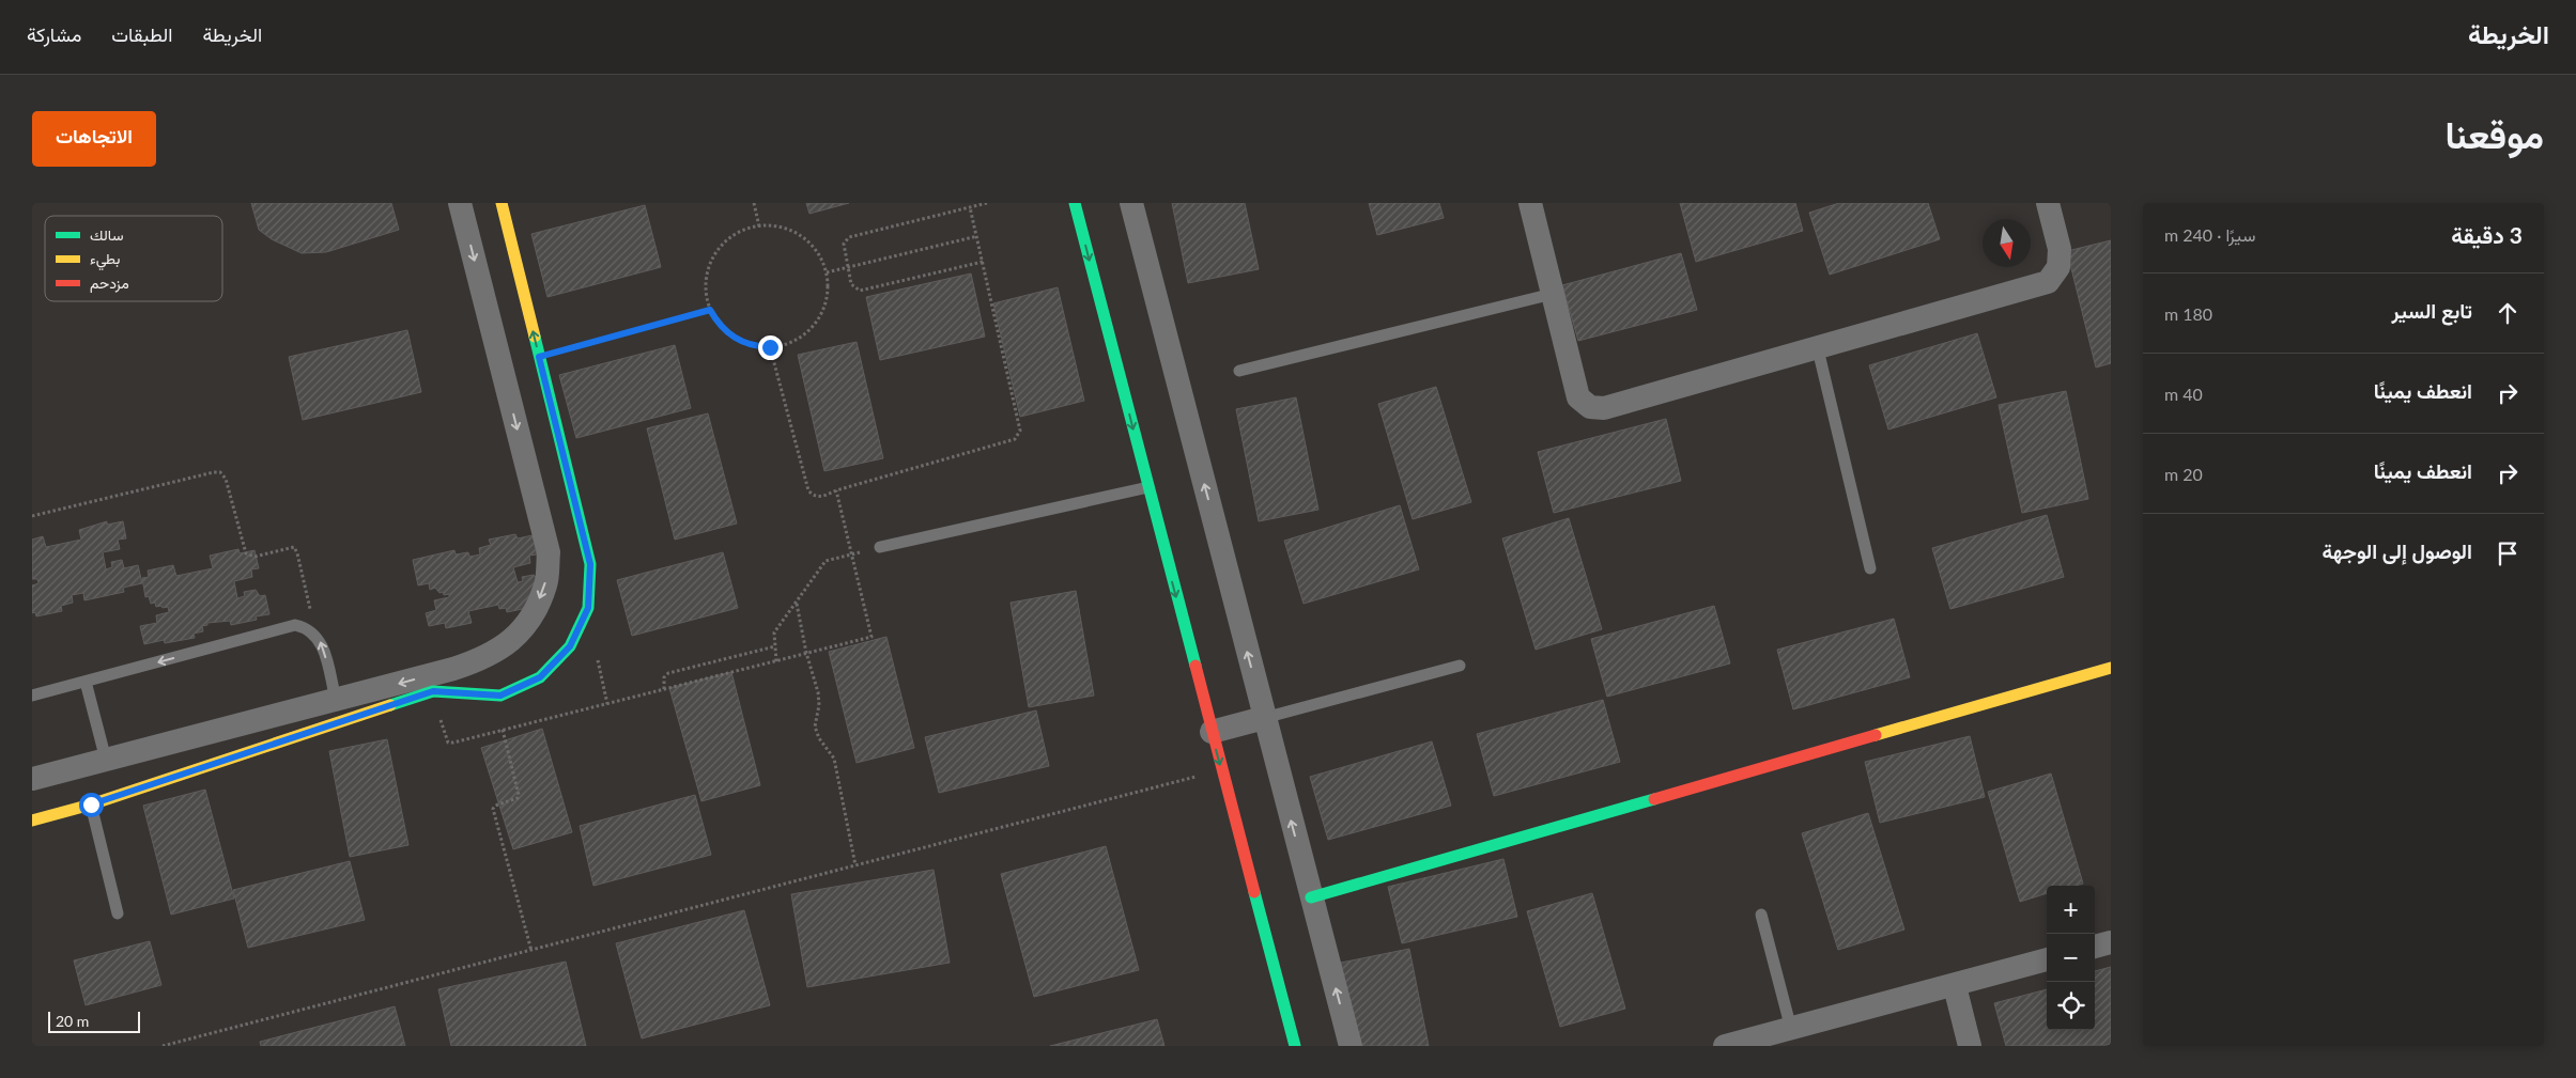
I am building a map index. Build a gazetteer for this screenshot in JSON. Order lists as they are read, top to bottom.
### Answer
{
  "legend": ["سالك", "بطيء", "مزدحم"],
  "scale_bar": "20 m",
  "north": "bottom",
  "page": {
    "header": "الخريطة",
    "nav": ["الخريطة", "الطبقات", "مشاركة"],
    "title": "موقعنا",
    "buttons": "الاتجاهات",
    "heading": ["3 دقيقة", "سيرًا · 240 m"],
    "list": [
      ["تابع السير", "180 m"],
      ["انعطف يمينًا", "40 m"],
      ["انعطف يمينًا", "20 m"],
      "الوصول إلى الوجهة"
    ],
    "map_buttons": ["+", "−"],
    "scale": "20 m"
  }
}
